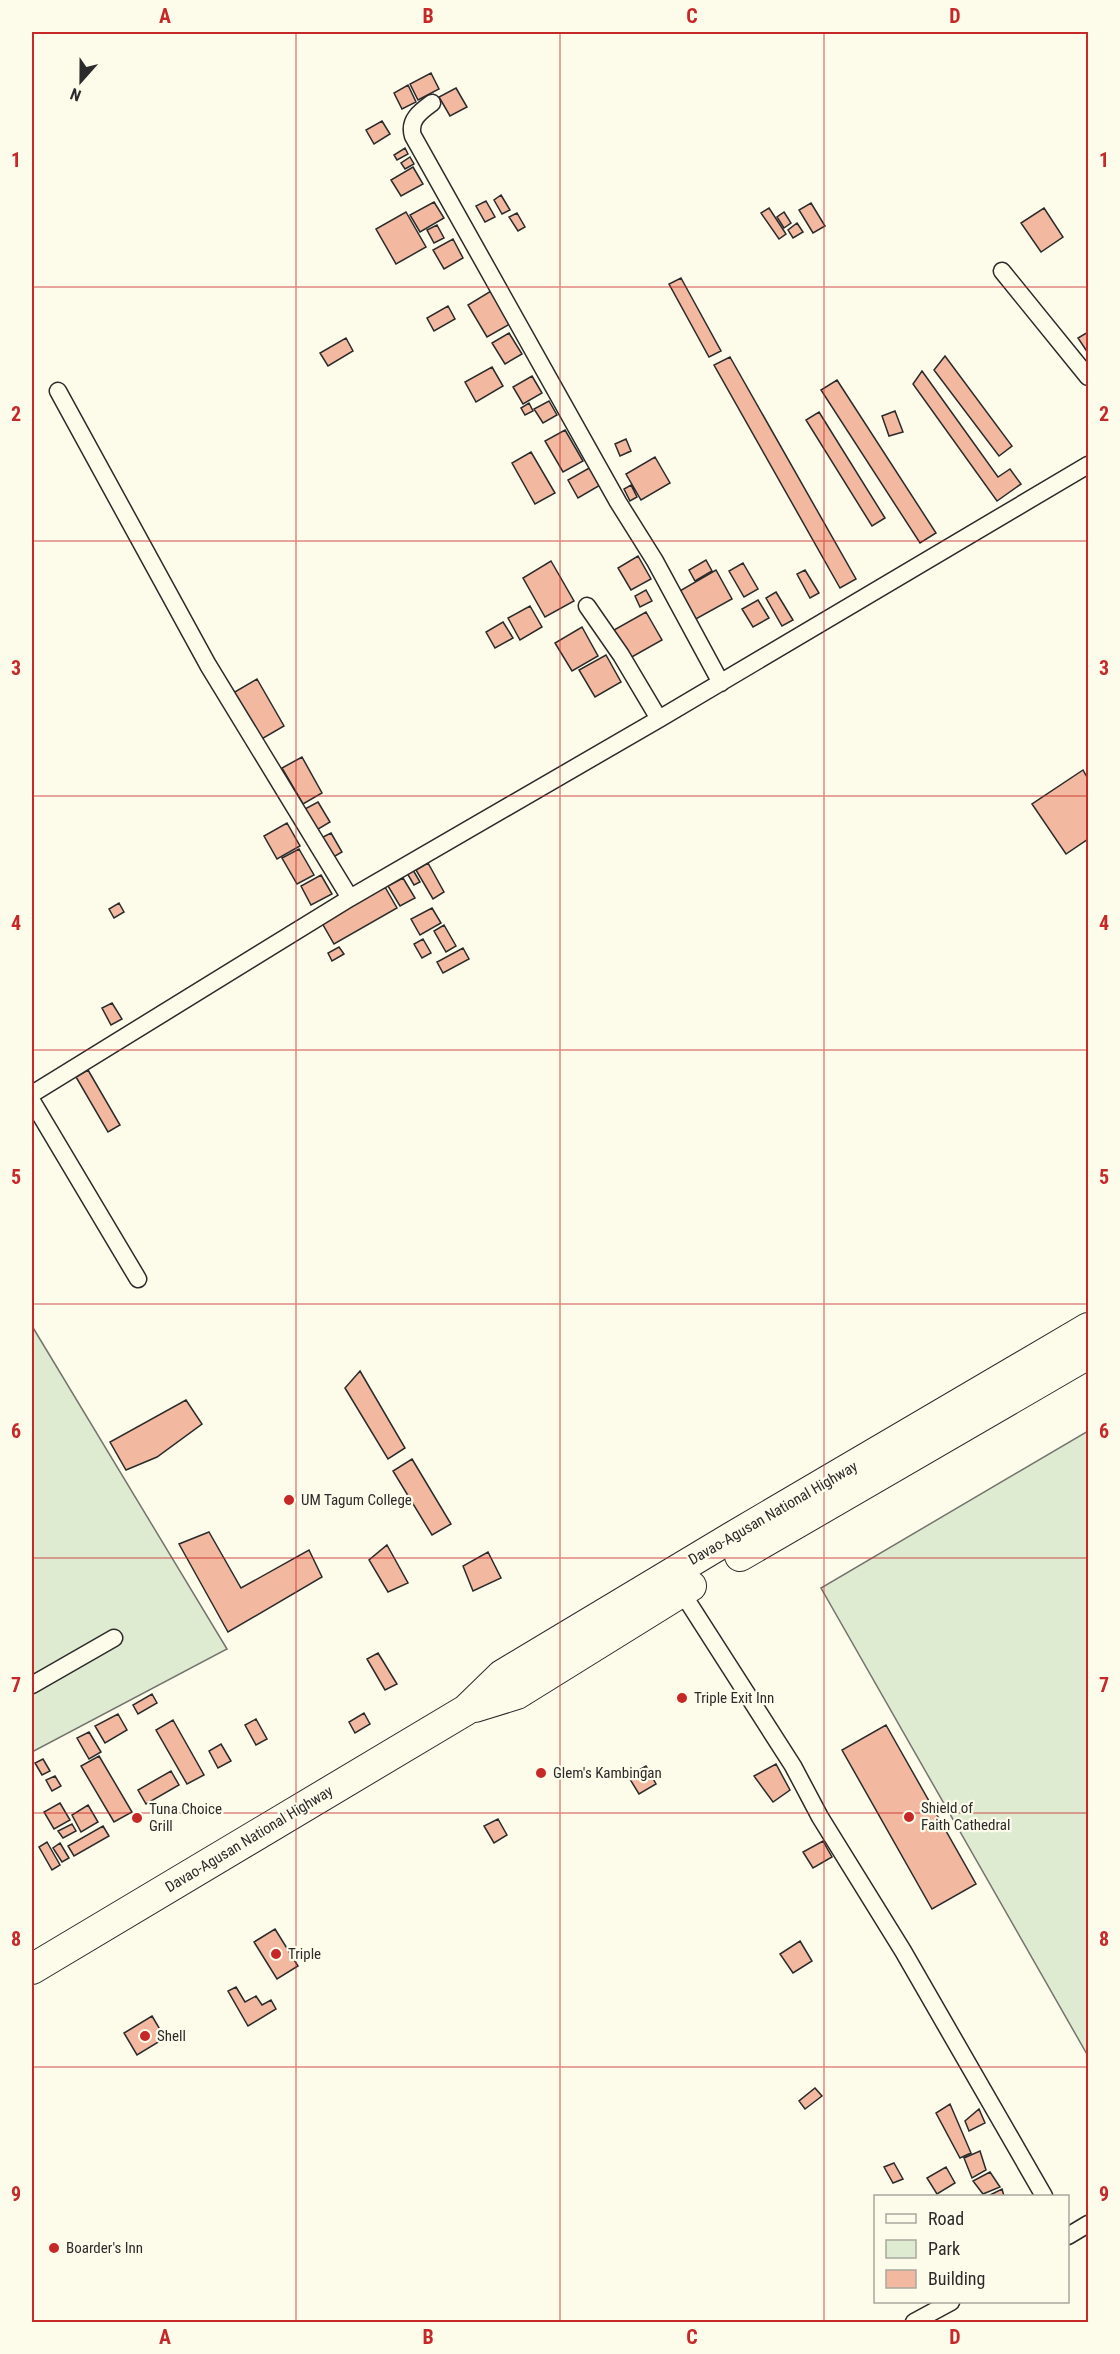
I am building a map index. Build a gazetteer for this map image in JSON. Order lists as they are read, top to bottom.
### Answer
{
  "streets": {
    "highway": ["Davao-Agusan National Highway"]
  },
  "places": [
    "UM Tagum College",
    "Triple Exit Inn",
    "Glem's Kambingan",
    "Shield of Faith Cathedral",
    "Tuna Choice Grill",
    "Triple",
    "Shell",
    "Boarder's Inn"
  ],
  "legend": ["Road", "Park", "Building"],
  "north": "bottom",
  "grid": {
    "columns": [
      "A",
      "B",
      "C",
      "D"
    ],
    "rows": [
      "1",
      "2",
      "3",
      "4",
      "5",
      "6",
      "7",
      "8",
      "9"
    ]
  }
}
